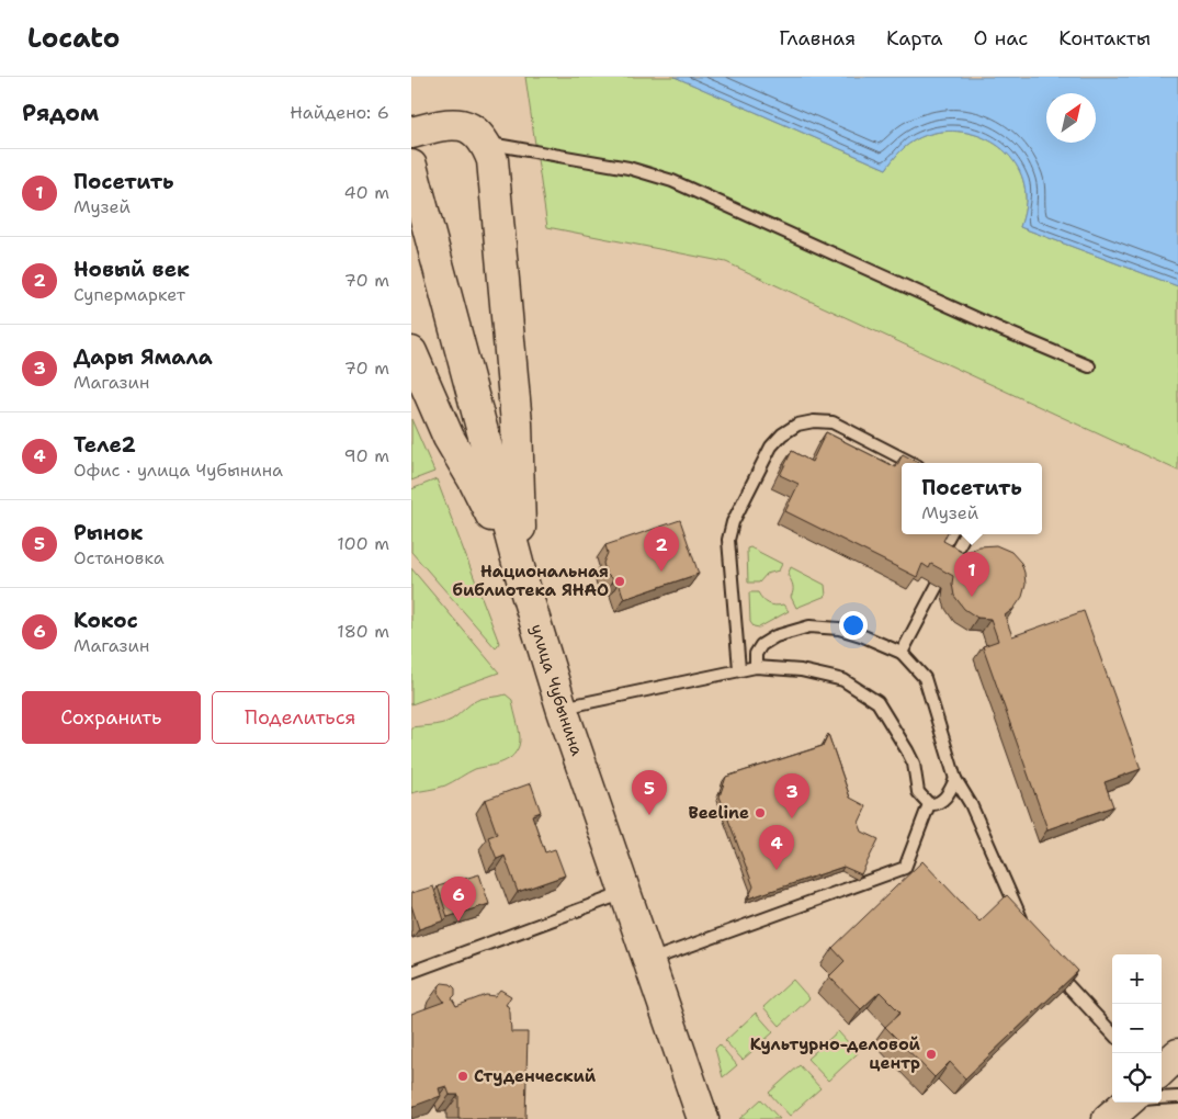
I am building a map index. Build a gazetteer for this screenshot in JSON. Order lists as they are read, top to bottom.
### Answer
{
  "streets": {
    "main road": ["улица Чубынина"]
  },
  "places": [
    "Национальная библиотека ЯНАО",
    "Beeline",
    "Культурно-деловой центр",
    "Студенческий"
  ],
  "north": "top right",
  "page": {
    "header": "Locato",
    "nav": [
      "Главная",
      "Карта",
      "О нас",
      "Контакты"
    ],
    "heading": ["Рядом", "Найдено: 6"],
    "list": [
      {
        "mark": "1",
        "name": "Посетить",
        "note": "Музей",
        "value": "40 m"
      },
      {
        "mark": "2",
        "name": "Новый век",
        "note": "Супермаркет",
        "value": "70 m"
      },
      {
        "mark": "3",
        "name": "Дары Ямала",
        "note": "Магазин",
        "value": "70 m"
      },
      {
        "mark": "4",
        "name": "Теле2",
        "note": "Офис · улица Чубынина",
        "value": "90 m"
      },
      {
        "mark": "5",
        "name": "Рынок",
        "note": "Остановка",
        "value": "100 m"
      },
      {
        "mark": "6",
        "name": "Кокос",
        "note": "Магазин",
        "value": "180 m"
      }
    ],
    "popup": ["Посетить", "Музей"],
    "pins": [
      "2",
      "1",
      "5",
      "3",
      "4",
      "6"
    ],
    "buttons": ["Сохранить", "Поделиться"],
    "map_buttons": ["+", "−"]
  }
}
